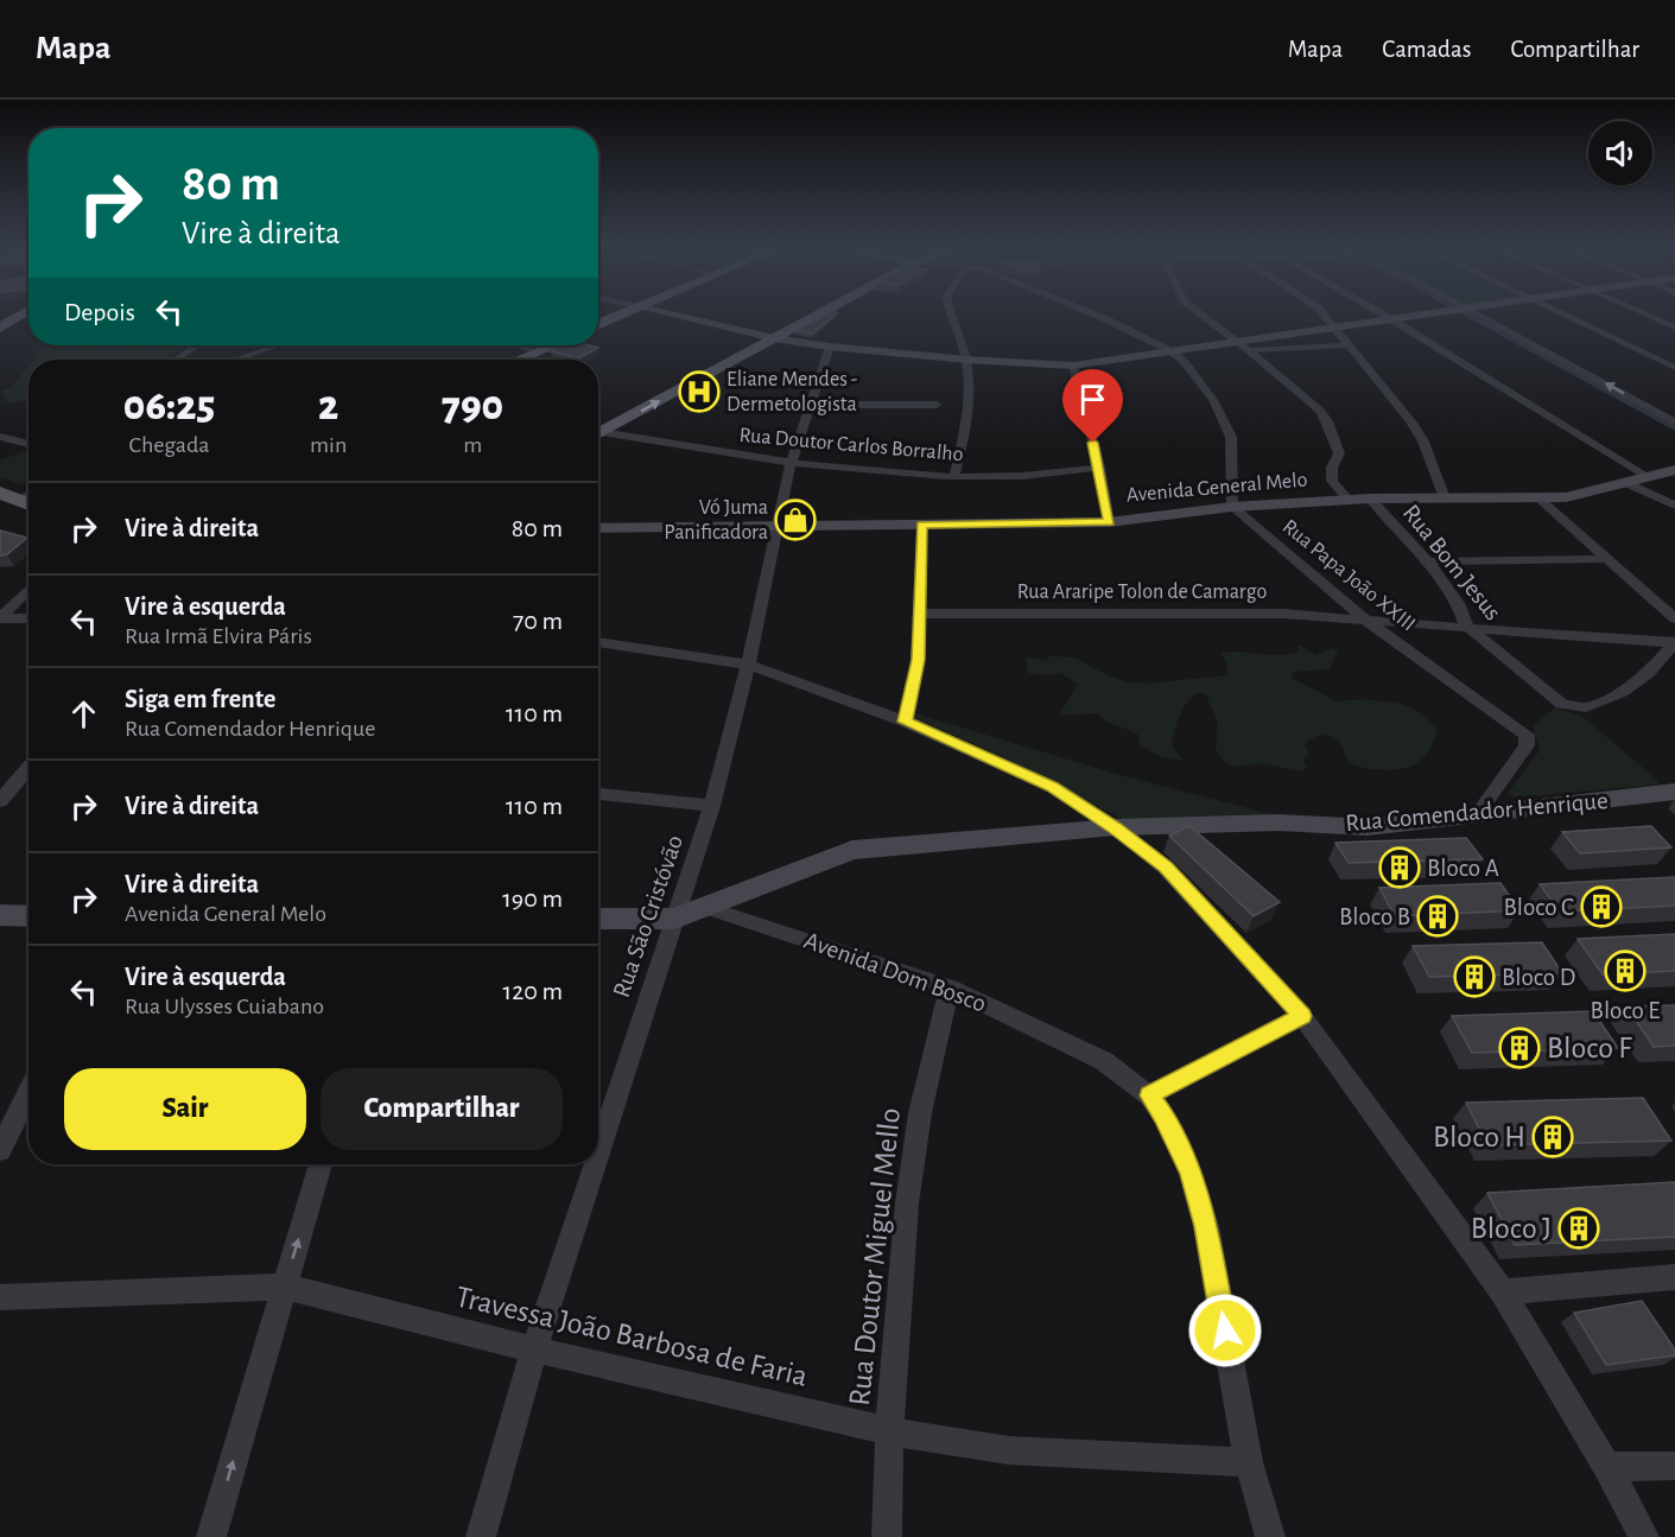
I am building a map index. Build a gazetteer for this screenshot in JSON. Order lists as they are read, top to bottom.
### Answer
{
  "streets": {
    "street": [
      "Rua Doutor Carlos Borralho",
      "Avenida General Melo",
      "Rua Bom Jesus",
      "Rua Papa João XXIII",
      "Rua Araripe Tolon de Camargo",
      "Rua Comendador Henrique",
      "Rua São Cristóvão",
      "Avenida Dom Bosco",
      "Rua Doutor Miguel Mello",
      "Travessa João Barbosa de Faria"
    ]
  },
  "crossings": [
    ["Rua Doutor Carlos Borralho", "Rua São Cristóvão"],
    ["Avenida General Melo", "Rua Bom Jesus"],
    ["Avenida General Melo", "Rua Papa João XXIII"],
    ["Avenida General Melo", "Rua São Cristóvão"],
    ["Rua Bom Jesus", "Rua Araripe Tolon de Camargo"],
    ["Rua Papa João XXIII", "Rua Araripe Tolon de Camargo"],
    ["Rua Papa João XXIII", "Rua Comendador Henrique"],
    ["Rua São Cristóvão", "Travessa João Barbosa de Faria"],
    ["Avenida Dom Bosco", "Rua Doutor Miguel Mello"],
    ["Avenida Dom Bosco", "Travessa João Barbosa de Faria"],
    ["Rua Doutor Miguel Mello", "Travessa João Barbosa de Faria"]
  ],
  "places": {
    "hospital": ["Eliane Mendes - Dermetologista"],
    "shop": ["Vó Juma Panificadora"],
    "building": [
      "Bloco A",
      "Bloco C",
      "Bloco B",
      "Bloco E",
      "Bloco D",
      "Bloco F",
      "Bloco H",
      "Bloco J"
    ]
  },
  "page": {
    "header": "Mapa",
    "nav": ["Mapa", "Camadas", "Compartilhar"],
    "turn": ["80 m", "Vire à direita"],
    "then": "Depois",
    "eta": [
      "06:25",
      "Chegada",
      "2",
      "min",
      "790",
      "m"
    ],
    "list": [
      {
        "name": "Vire à direita",
        "value": "80 m"
      },
      {
        "name": "Vire à esquerda",
        "note": "Rua Irmã Elvira Páris",
        "value": "70 m"
      },
      {
        "name": "Siga em frente",
        "note": "Rua Comendador Henrique",
        "value": "110 m"
      },
      {
        "name": "Vire à direita",
        "value": "110 m"
      },
      {
        "name": "Vire à direita",
        "note": "Avenida General Melo",
        "value": "190 m"
      },
      {
        "name": "Vire à esquerda",
        "note": "Rua Ulysses Cuiabano",
        "value": "120 m"
      }
    ],
    "buttons": ["Sair", "Compartilhar"]
  }
}
